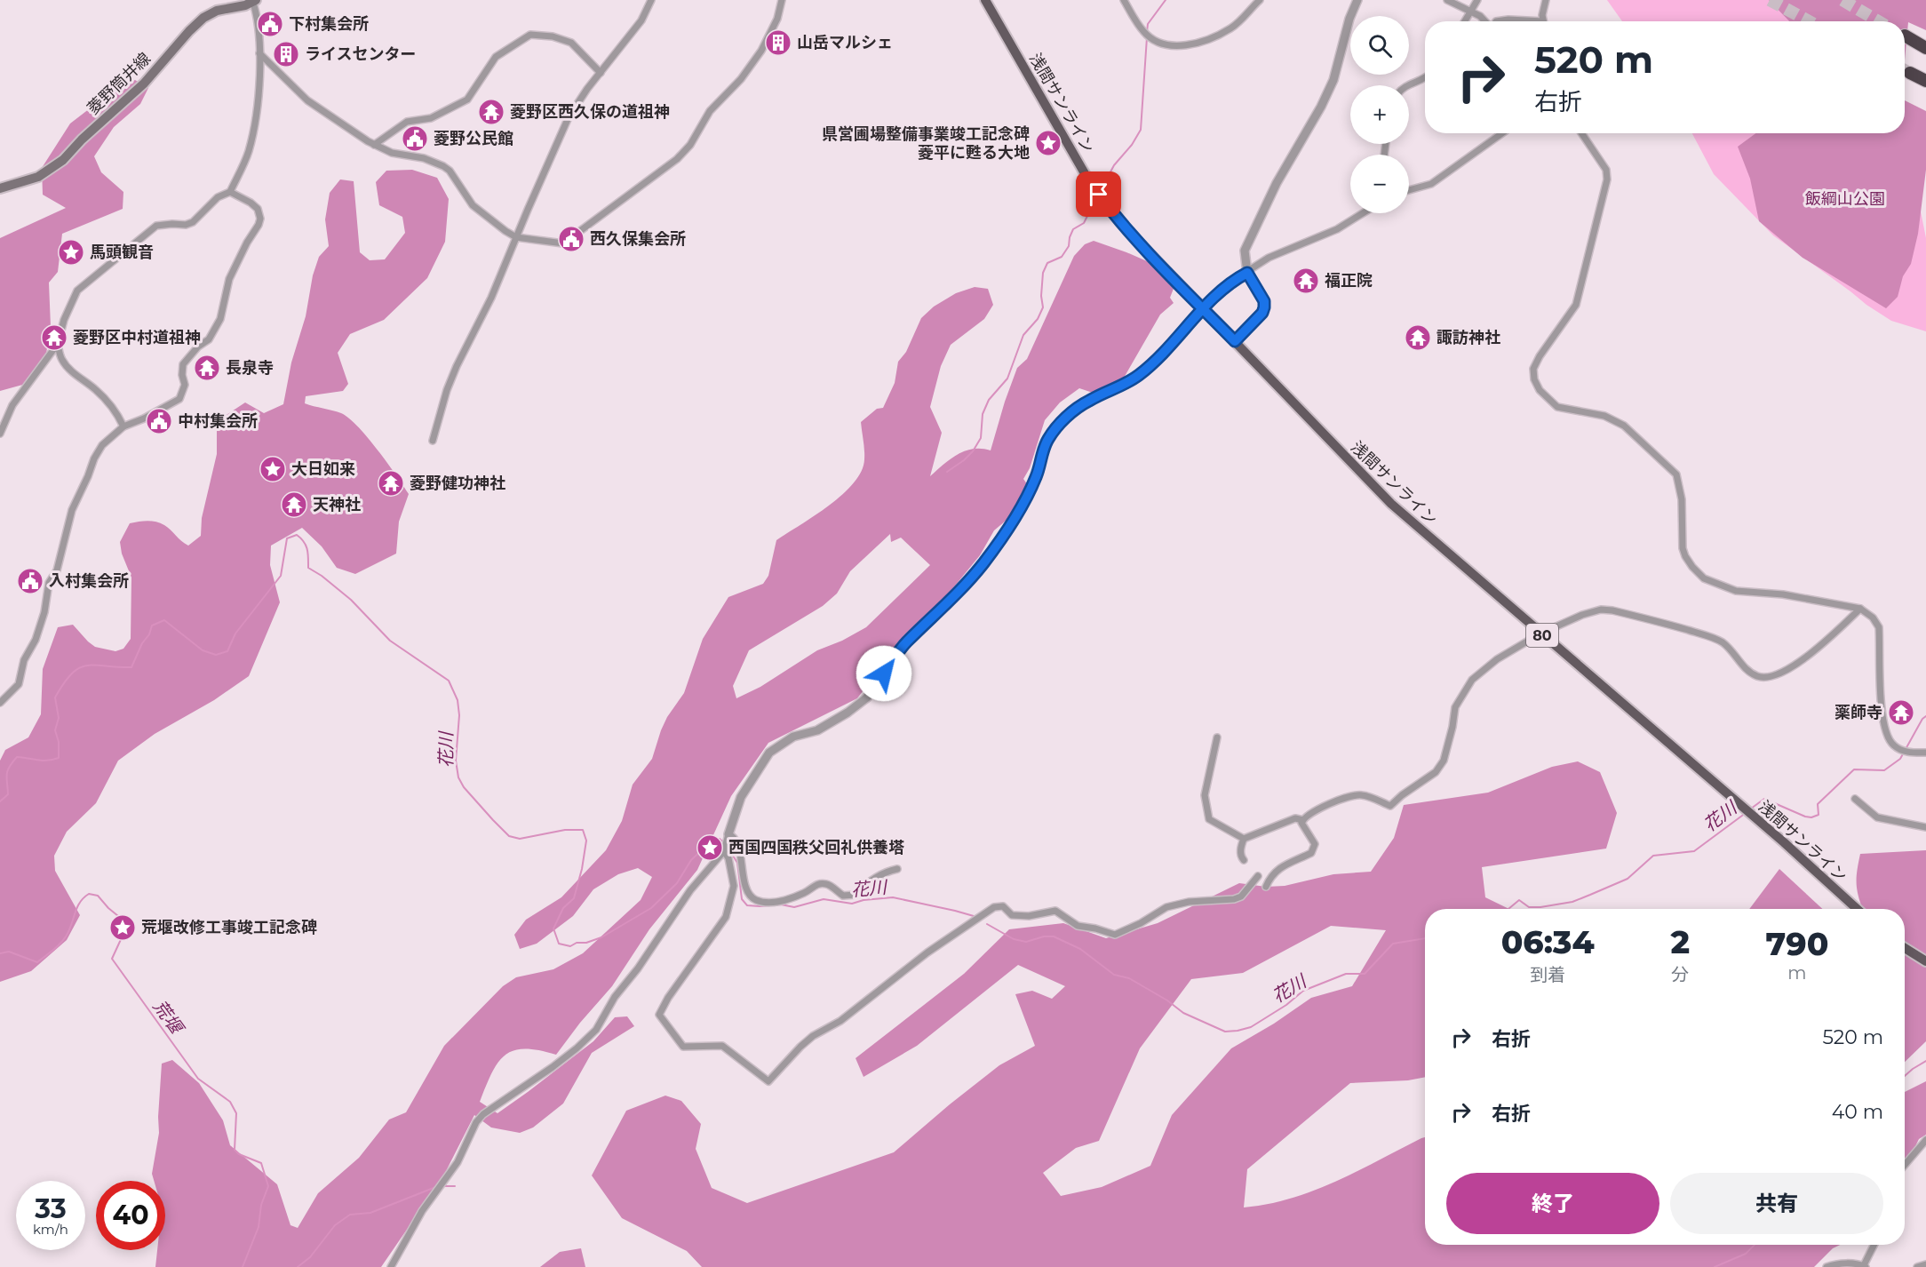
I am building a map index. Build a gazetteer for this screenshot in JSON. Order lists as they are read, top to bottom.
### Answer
{
  "streets": {
    "main road": ["菱野筒井線", "浅間サンライン", "80"]
  },
  "water": ["花川", "荒堰"],
  "parks": ["飯綱山公園"],
  "places": {
    "public building": [
      "下村集会所",
      "菱野公民館",
      "西久保集会所",
      "中村集会所",
      "入村集会所"
    ],
    "building": ["山岳マルシェ", "ライスセンター"],
    "temple": [
      "菱野区西久保の道祖神",
      "福正院",
      "菱野区中村道祖神",
      "諏訪神社",
      "長泉寺",
      "菱野健功神社",
      "天神社",
      "薬師寺"
    ],
    "place": [
      "県営圃場整備事業竣工記念碑 菱平に甦る大地",
      "馬頭観音",
      "大日如来",
      "西国四国秩父回礼供養塔",
      "荒堰改修工事竣工記念碑"
    ]
  },
  "page": {
    "map_buttons": ["+", "−"],
    "turn": ["520 m", "右折"],
    "eta": [
      "06:34",
      "到着",
      "2",
      "分",
      "790",
      "m"
    ],
    "list": [
      {
        "name": "右折",
        "value": "520 m"
      },
      {
        "name": "右折",
        "value": "40 m"
      }
    ],
    "buttons": ["終了", "共有"],
    "speed": "33 km/h",
    "limit": "40"
  }
}
